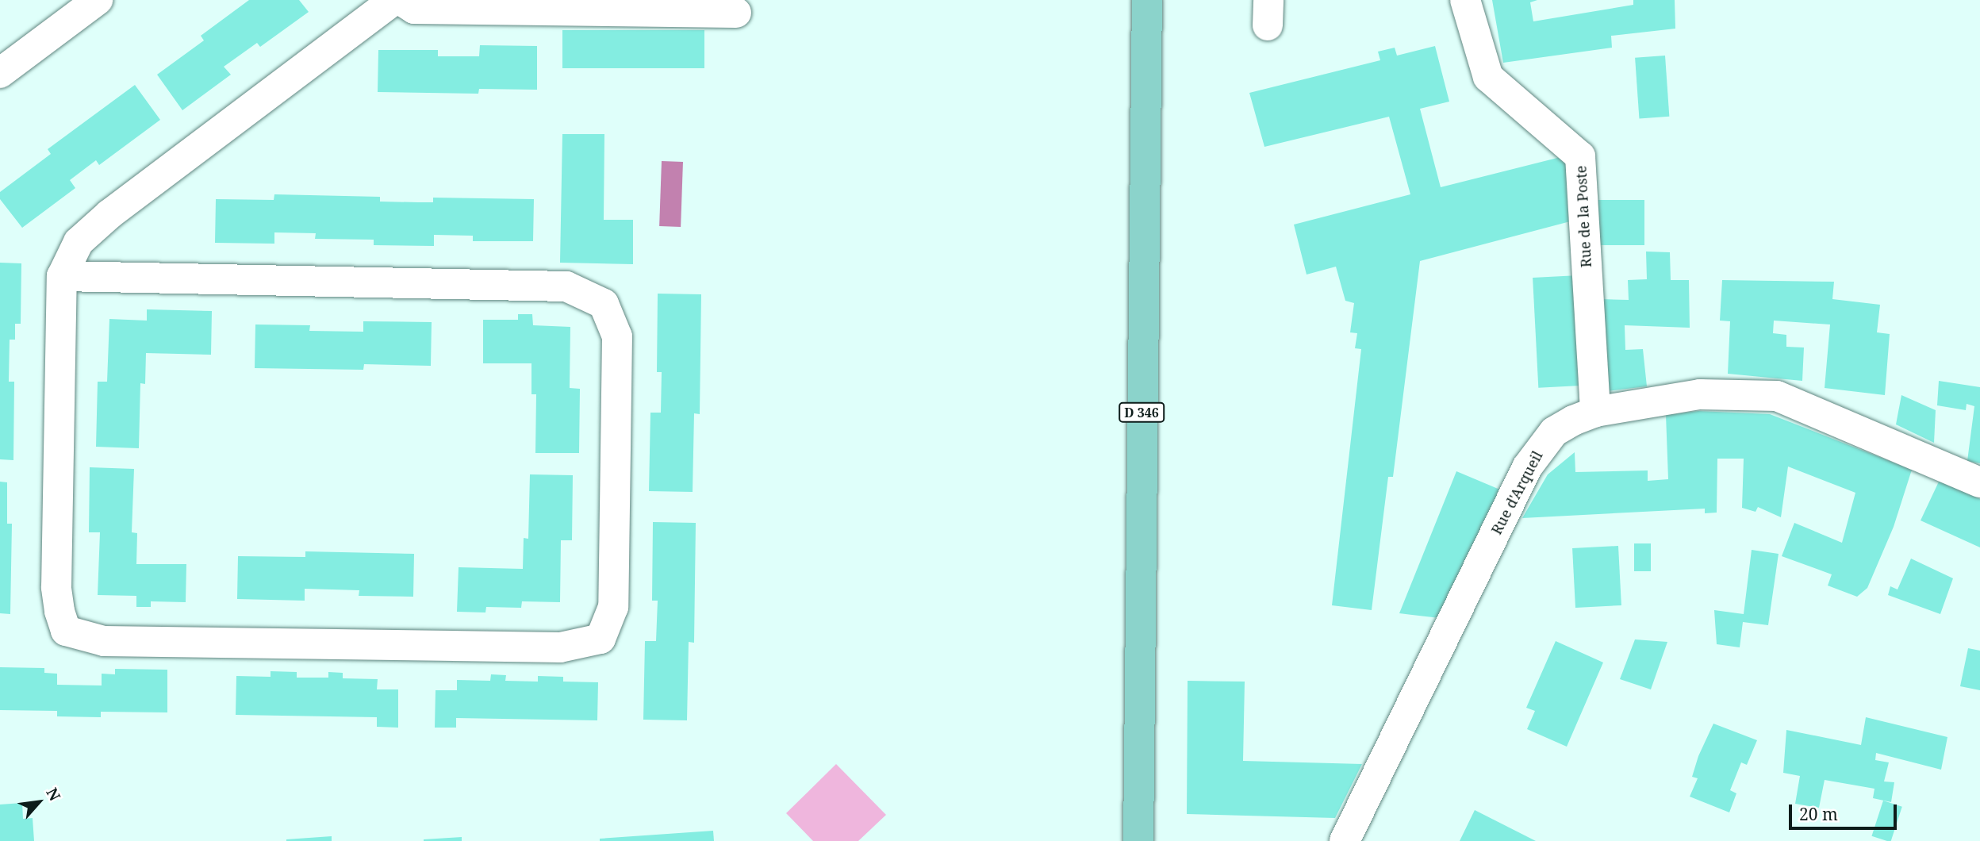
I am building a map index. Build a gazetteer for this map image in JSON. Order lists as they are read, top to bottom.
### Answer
{
  "streets": {
    "main road": ["D 346"],
    "street": ["Rue de la Poste", "Rue d'Arqueil"]
  },
  "crossings": [
    ["Rue de la Poste", "Rue d'Arqueil"]
  ],
  "scale_bar": "20 m",
  "north": "top right"
}
